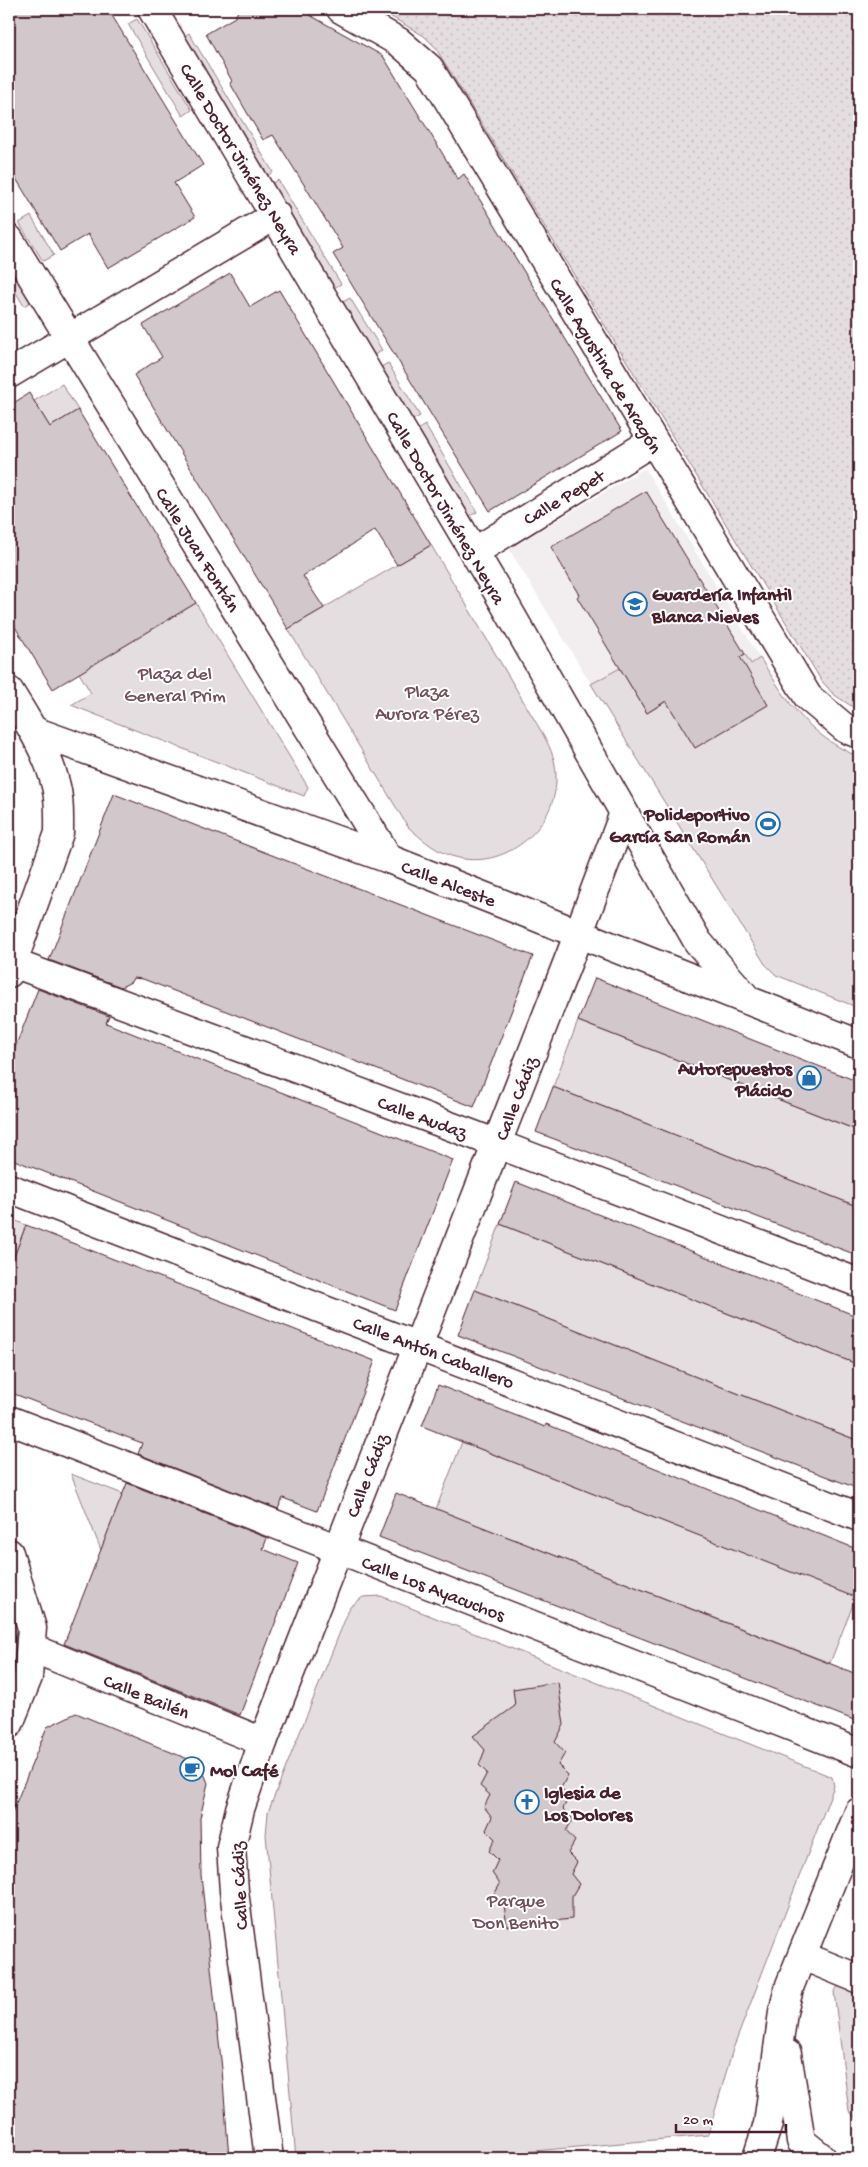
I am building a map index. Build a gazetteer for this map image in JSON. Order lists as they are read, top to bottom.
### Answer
{
  "streets": {
    "street": [
      "Calle Doctor Jiménez Neyra",
      "Calle Agustina de Aragón",
      "Calle Pepet",
      "Calle Juan Fontán",
      "Calle Alceste",
      "Calle Cádiz",
      "Calle Audaz",
      "Calle Antón Caballero",
      "Calle Los Ayacuchos",
      "Calle Bailén"
    ]
  },
  "crossings": [
    ["Calle Doctor Jiménez Neyra", "Calle Pepet"],
    ["Calle Doctor Jiménez Neyra", "Calle Alceste"],
    ["Calle Doctor Jiménez Neyra", "Calle Cádiz"],
    ["Calle Agustina de Aragón", "Calle Pepet"],
    ["Calle Juan Fontán", "Calle Alceste"],
    ["Calle Alceste", "Calle Cádiz"],
    ["Calle Cádiz", "Calle Audaz"],
    ["Calle Cádiz", "Calle Antón Caballero"],
    ["Calle Cádiz", "Calle Los Ayacuchos"],
    ["Calle Cádiz", "Calle Bailén"]
  ],
  "parks": ["Plaza del General Prim", "Plaza Aurora Pérez", "Parque Don Benito"],
  "places": {
    "school or university": ["Guardería Infantil Blanca Nieves"],
    "sports": ["Polideportivo García San Román"],
    "shop": ["Autorepuestos Plácido"],
    "cafe": ["Mol Café"],
    "church": ["Iglesia de Los Dolores"]
  },
  "scale_bar": "20 m"
}
